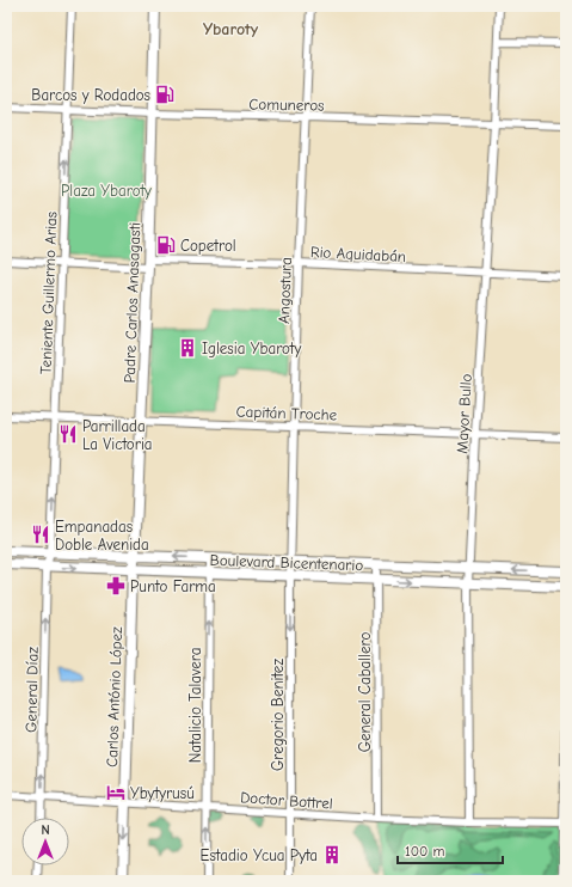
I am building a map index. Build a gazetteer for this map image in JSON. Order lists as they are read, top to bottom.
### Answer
{
  "streets": {
    "main road": ["Padre Carlos Anasagasti", "Boulevard Bicentenario", "Carlos António López"],
    "street": [
      "Comuneros",
      "Rio Aquidabán",
      "Angostura",
      "Teniente Guillermo Arias",
      "Capitán Troche",
      "Mayor Bullo",
      "General Díaz",
      "General Caballero",
      "Natalicio Talavera",
      "Gregorio Benitez",
      "Doctor Bottrel"
    ]
  },
  "crossings": [
    ["Comuneros", "Angostura"],
    ["Comuneros", "Teniente Guillermo Arias"],
    ["Comuneros", "Padre Carlos Anasagasti"],
    ["Comuneros", "Mayor Bullo"],
    ["Rio Aquidabán", "Angostura"],
    ["Rio Aquidabán", "Teniente Guillermo Arias"],
    ["Rio Aquidabán", "Padre Carlos Anasagasti"],
    ["Rio Aquidabán", "Mayor Bullo"],
    ["Angostura", "Capitán Troche"],
    ["Angostura", "Boulevard Bicentenario"],
    ["Angostura", "Gregorio Benitez"],
    ["Teniente Guillermo Arias", "Capitán Troche"],
    ["Teniente Guillermo Arias", "Boulevard Bicentenario"],
    ["Teniente Guillermo Arias", "General Díaz"],
    ["Padre Carlos Anasagasti", "Capitán Troche"],
    ["Padre Carlos Anasagasti", "Boulevard Bicentenario"],
    ["Padre Carlos Anasagasti", "Carlos António López"],
    ["Capitán Troche", "Mayor Bullo"],
    ["Mayor Bullo", "Boulevard Bicentenario"],
    ["Mayor Bullo", "Doctor Bottrel"],
    ["Boulevard Bicentenario", "General Díaz"],
    ["Boulevard Bicentenario", "General Caballero"],
    ["Boulevard Bicentenario", "Carlos António López"],
    ["Boulevard Bicentenario", "Natalicio Talavera"],
    ["Boulevard Bicentenario", "Gregorio Benitez"],
    ["General Díaz", "Doctor Bottrel"],
    ["General Caballero", "Doctor Bottrel"],
    ["Carlos António López", "Doctor Bottrel"],
    ["Natalicio Talavera", "Doctor Bottrel"],
    ["Gregorio Benitez", "Doctor Bottrel"]
  ],
  "one_way": [
    "Teniente Guillermo Arias",
    "General Díaz",
    "Natalicio Talavera",
    "Gregorio Benitez"
  ],
  "districts": ["Ybaroty"],
  "parks": ["Plaza Ybaroty"],
  "places": {
    "fuel station": ["Barcos y Rodados", "Copetrol"],
    "building": ["Iglesia Ybaroty", "Estadio Ycua Pyta"],
    "restaurant": ["Parrillada La Victoria", "Empanadas Doble Avenida"],
    "pharmacy": ["Punto Farma"],
    "hotel": ["Ybytyrusú"]
  },
  "scale_bar": "100 m",
  "north": "top"
}
